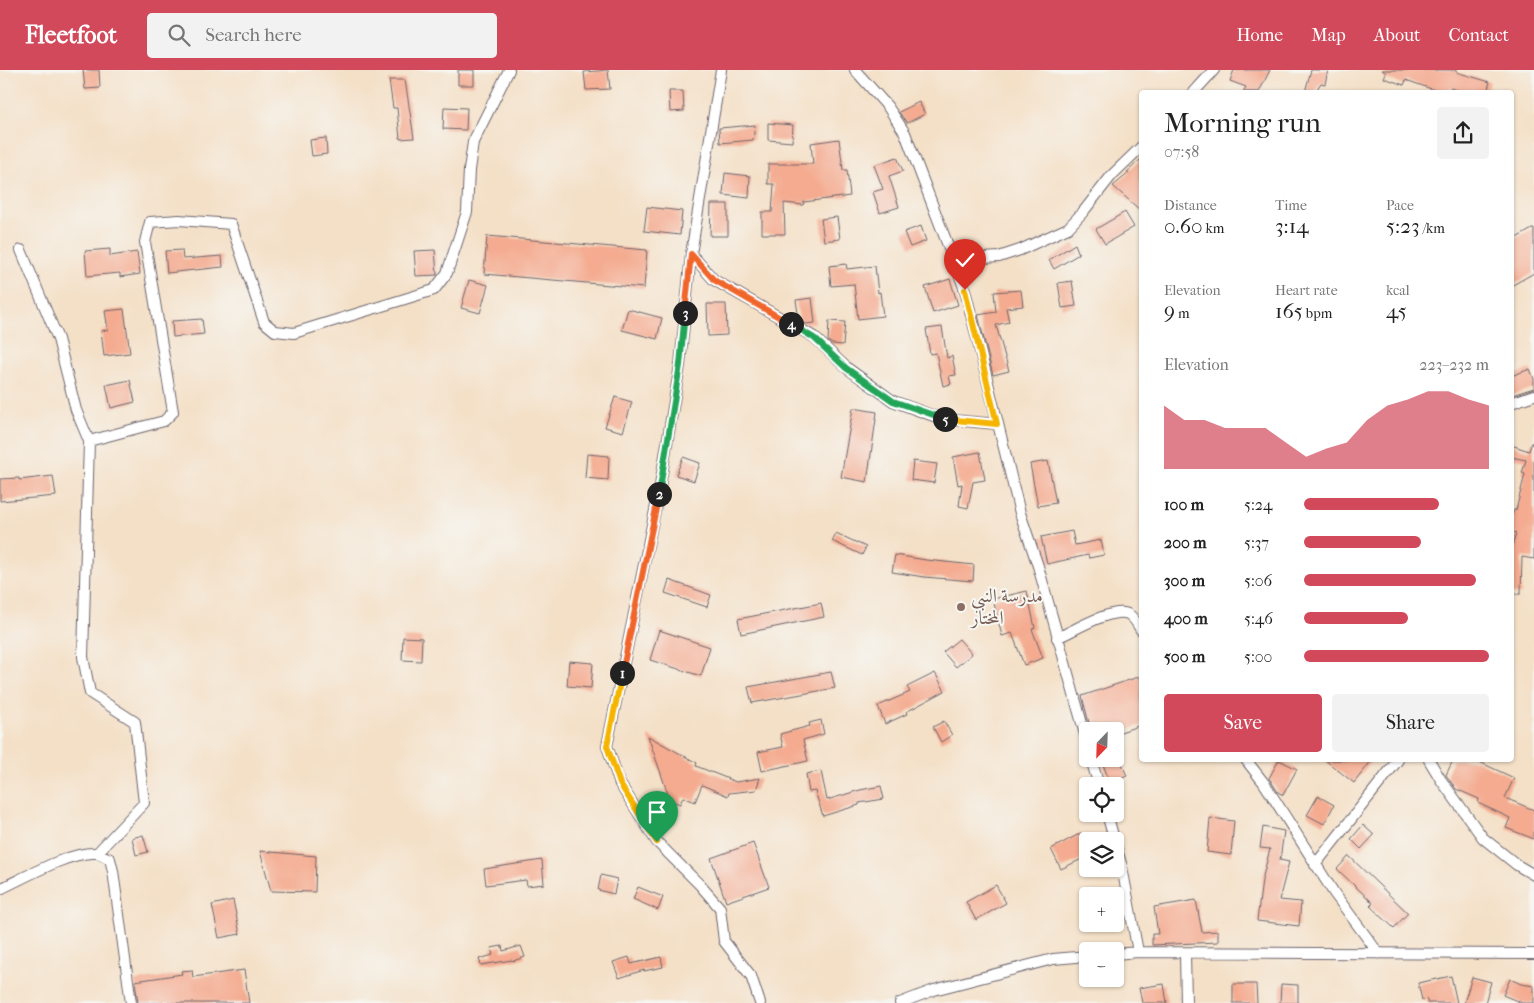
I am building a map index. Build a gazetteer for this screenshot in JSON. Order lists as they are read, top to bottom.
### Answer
{
  "places": ["مدرسة النبي المختار"],
  "north": "bottom left",
  "page": {
    "header": "Fleetfoot",
    "search": "Search here",
    "nav": [
      "Home",
      "Map",
      "About",
      "Contact"
    ],
    "heading": ["Morning run", "07:58"],
    "stats": [
      ["Distance", "0.60 km"],
      ["Time", "3:14"],
      ["Pace", "5:23 /km"],
      ["Elevation", "9 m"],
      ["Heart rate", "165 bpm"],
      ["kcal", "45"]
    ],
    "pins": [
      "3",
      "4",
      "5",
      "2",
      "1"
    ],
    "chart": ["Elevation", "223–232 m"],
    "list": [
      {
        "name": "100 m",
        "note": "5:24"
      },
      {
        "name": "200 m",
        "note": "5:37"
      },
      {
        "name": "300 m",
        "note": "5:06"
      },
      {
        "name": "400 m",
        "note": "5:46"
      },
      {
        "name": "500 m",
        "note": "5:00"
      }
    ],
    "buttons": ["Save", "Share"],
    "map_buttons": ["+", "−"]
  }
}
